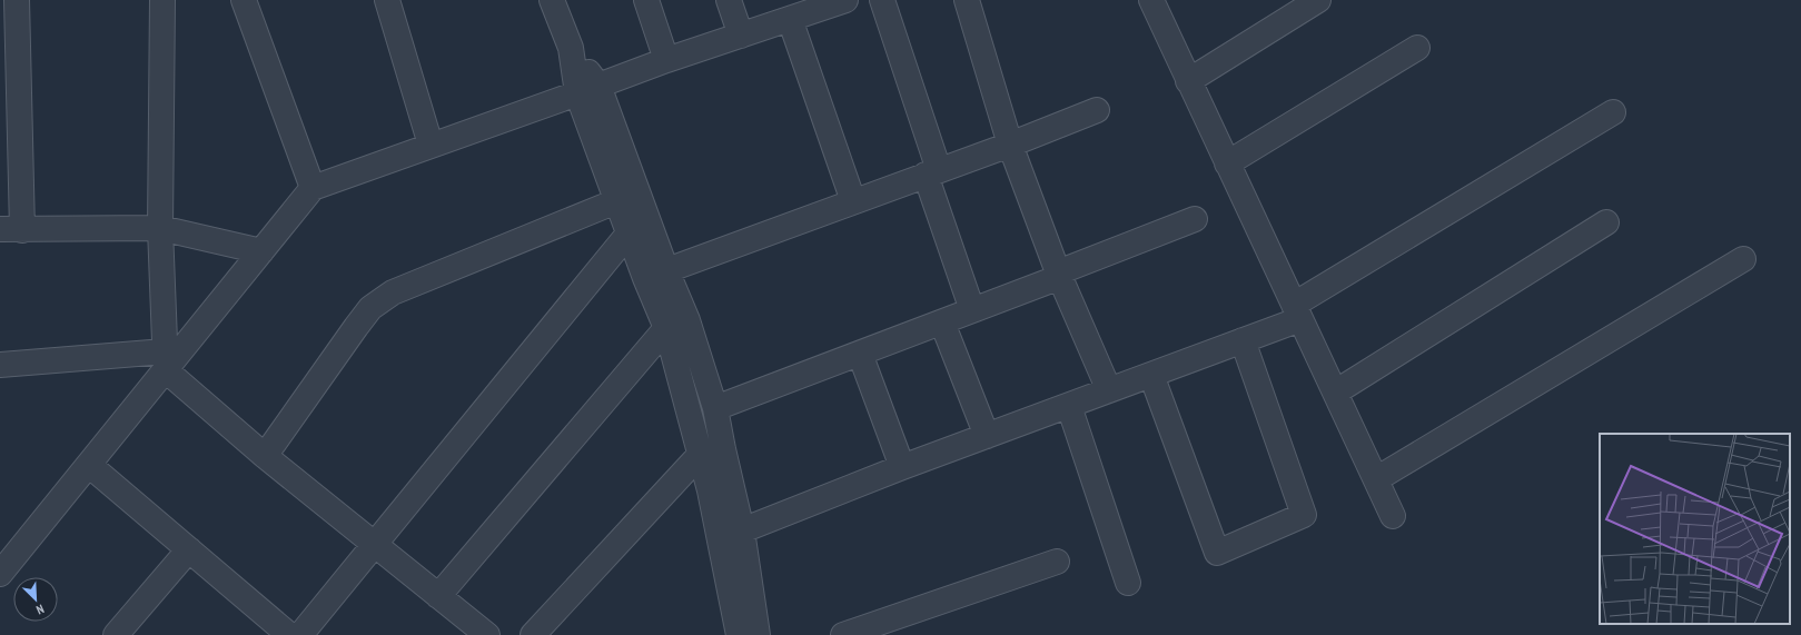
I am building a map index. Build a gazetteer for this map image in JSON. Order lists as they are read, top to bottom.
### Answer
{
  "north": "bottom right"
}
